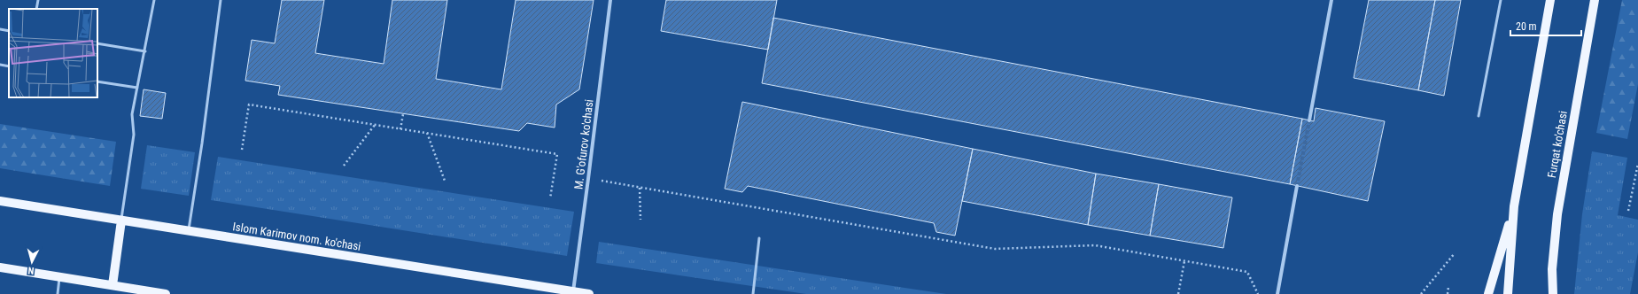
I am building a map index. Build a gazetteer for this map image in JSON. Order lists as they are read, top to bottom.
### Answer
{
  "streets": {
    "main road": ["Furqat ko'chasi", "Islom Karimov nom. ko'chasi"],
    "street": ["M. G'ofurov ko'chasi"]
  },
  "crossings": [
    ["M. G'ofurov ko'chasi", "Islom Karimov nom. ko'chasi"]
  ],
  "scale_bar": "20 m",
  "north": "bottom"
}
